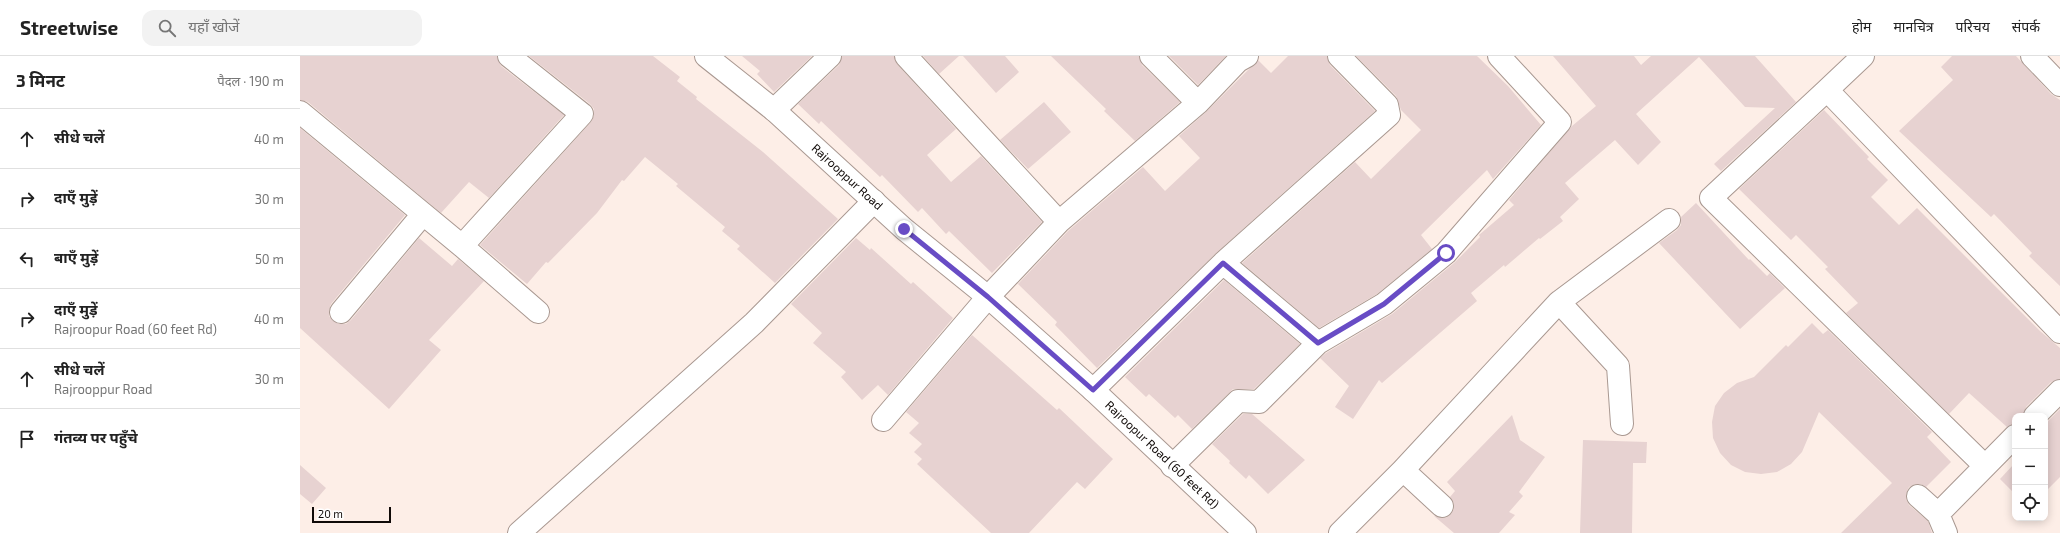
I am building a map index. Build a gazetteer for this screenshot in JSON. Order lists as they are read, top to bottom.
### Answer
{
  "streets": {
    "street": ["Rajrooppur Road", "Rajroopur Road (60 feet Rd)"]
  },
  "crossings": [
    ["Rajrooppur Road", "Rajroopur Road (60 feet Rd)"]
  ],
  "scale_bar": "20 m",
  "page": {
    "header": "Streetwise",
    "search": "यहाँ खोजें",
    "nav": [
      "होम",
      "मानचित्र",
      "परिचय",
      "संपर्क"
    ],
    "heading": ["3 मिनट", "पैदल · 190 m"],
    "list": [
      ["सीधे चलें", "40 m"],
      ["दाएँ मुड़ें", "30 m"],
      ["बाएँ मुड़ें", "50 m"],
      ["दाएँ मुड़ें", "Rajroopur Road (60 feet Rd)", "40 m"],
      ["सीधे चलें", "Rajrooppur Road", "30 m"],
      "गंतव्य पर पहुँचे"
    ],
    "map_buttons": ["+", "−"],
    "scale": "20 m"
  }
}
